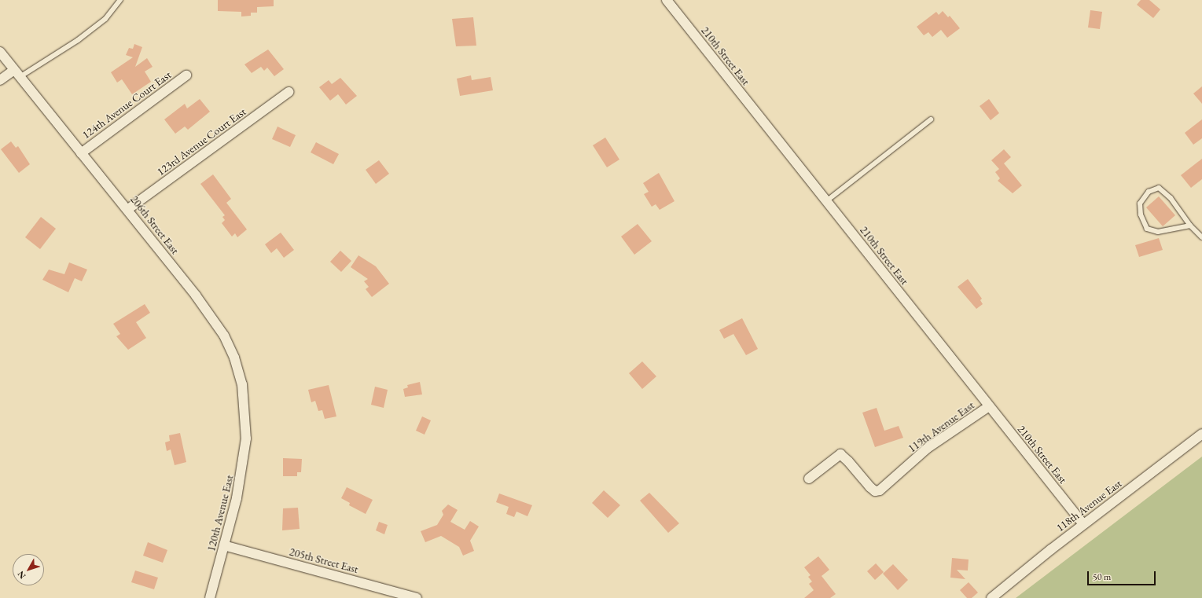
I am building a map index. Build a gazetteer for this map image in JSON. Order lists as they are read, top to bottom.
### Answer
{
  "streets": {
    "street": [
      "210th Street East",
      "124th Avenue Court East",
      "123rd Avenue Court East",
      "206th Street East",
      "119th Avenue East",
      "118th Avenue East",
      "120th Avenue East",
      "205th Street East"
    ]
  },
  "crossings": [
    ["210th Street East", "119th Avenue East"],
    ["210th Street East", "118th Avenue East"],
    ["124th Avenue Court East", "206th Street East"],
    ["123rd Avenue Court East", "206th Street East"],
    ["206th Street East", "120th Avenue East"],
    ["120th Avenue East", "205th Street East"]
  ],
  "scale_bar": "50 m",
  "north": "bottom left"
}
